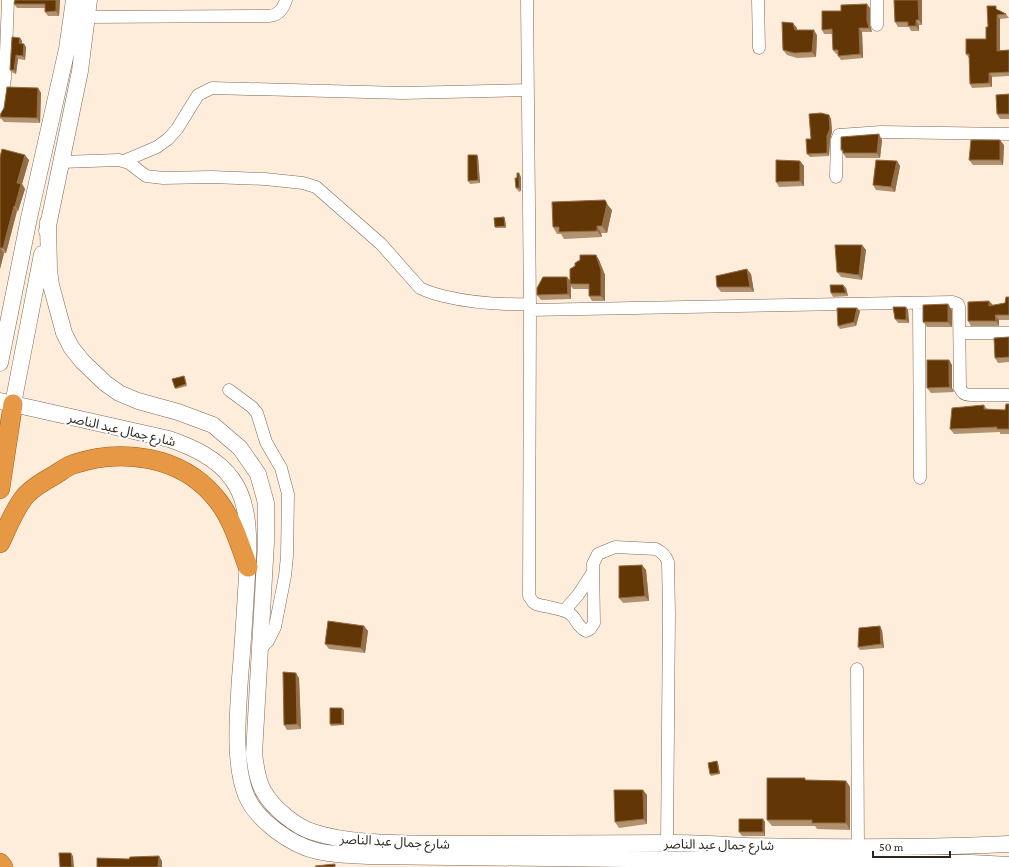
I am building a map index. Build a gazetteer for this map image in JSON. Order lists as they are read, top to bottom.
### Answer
{
  "streets": {
    "main road": ["شارع جمال عبد الناصر"]
  },
  "scale_bar": "50 m"
}
